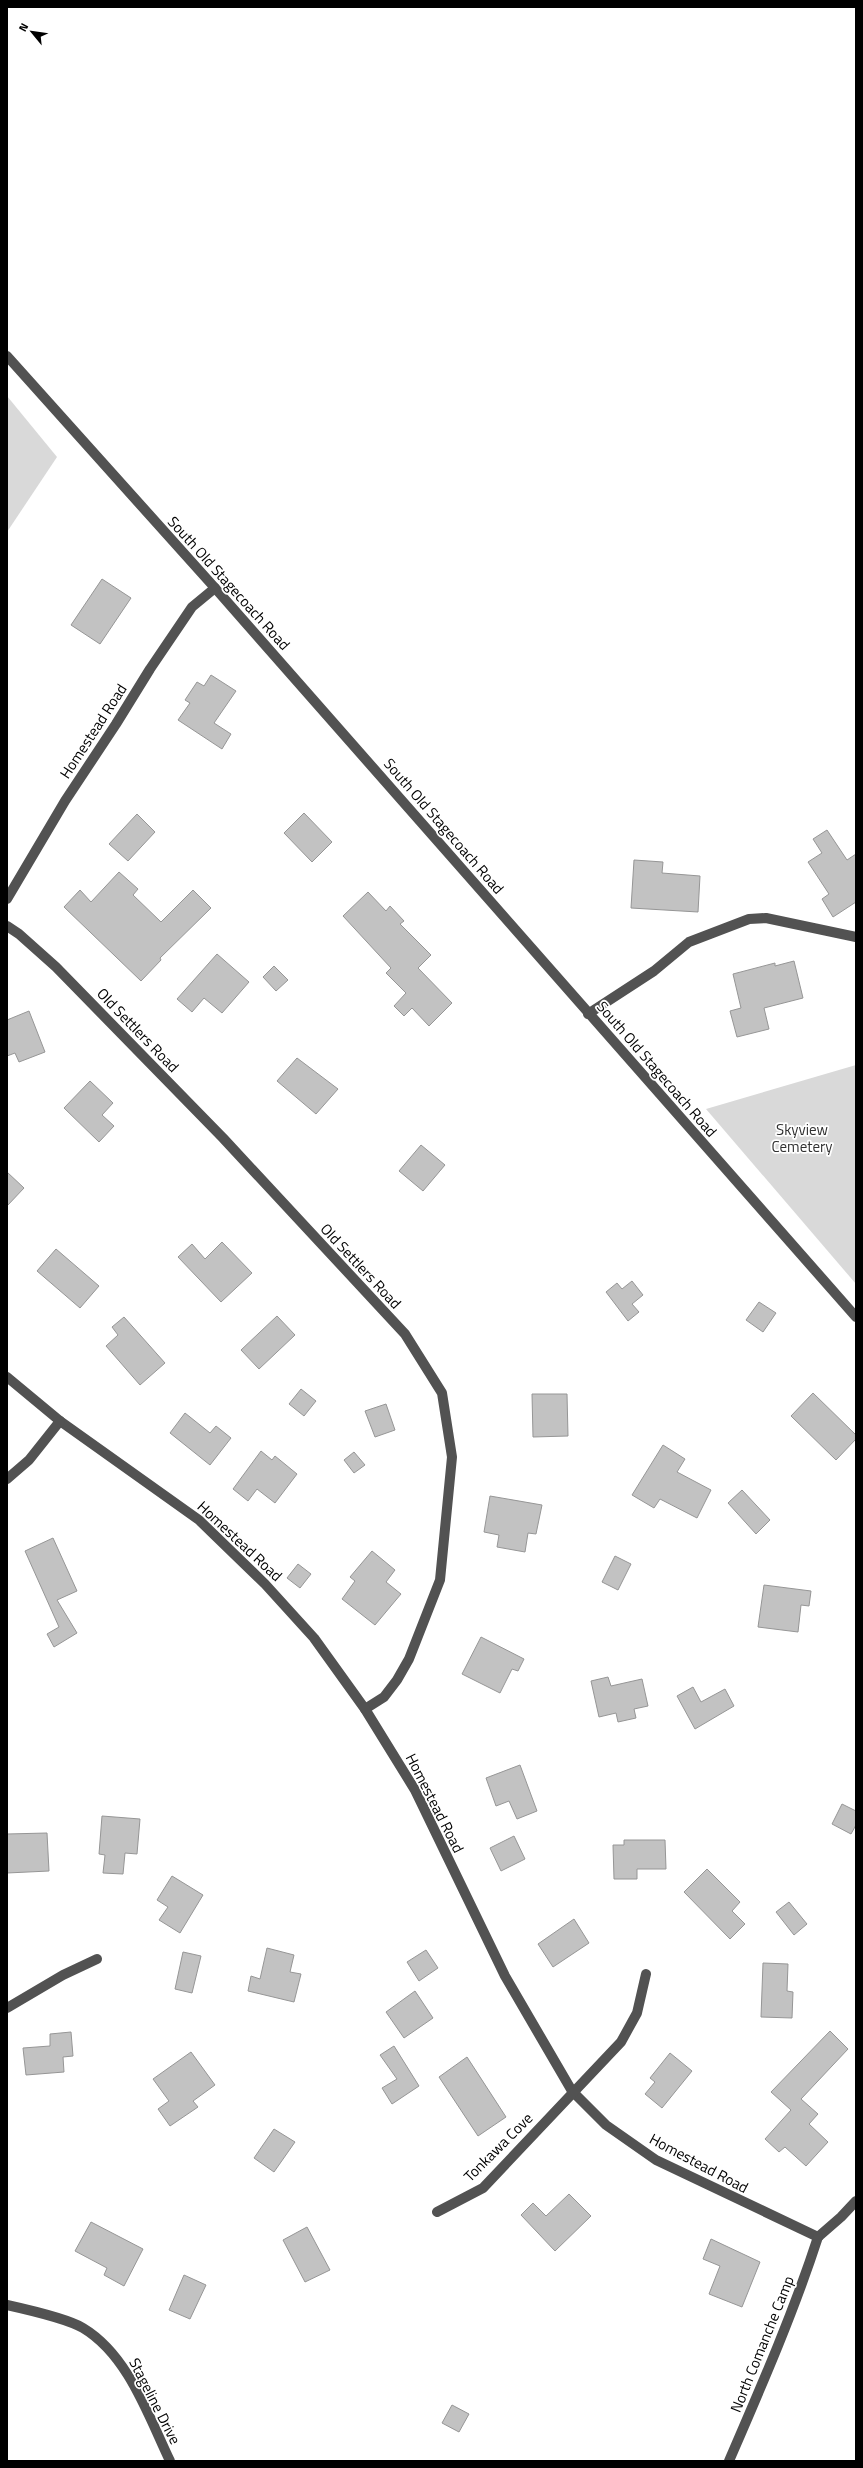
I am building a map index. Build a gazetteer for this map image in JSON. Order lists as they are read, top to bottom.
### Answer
{
  "streets": {
    "street": [
      "South Old Stagecoach Road",
      "Homestead Road",
      "Old Settlers Road",
      "Tonkawa Cove",
      "North Comanche Camp",
      "Stageline Drive"
    ]
  },
  "crossings": [
    ["South Old Stagecoach Road", "Homestead Road"],
    ["Homestead Road", "Old Settlers Road"],
    ["Homestead Road", "Tonkawa Cove"],
    ["Homestead Road", "North Comanche Camp"]
  ],
  "parks": ["Skyview Cemetery"],
  "north": "top left"
}
